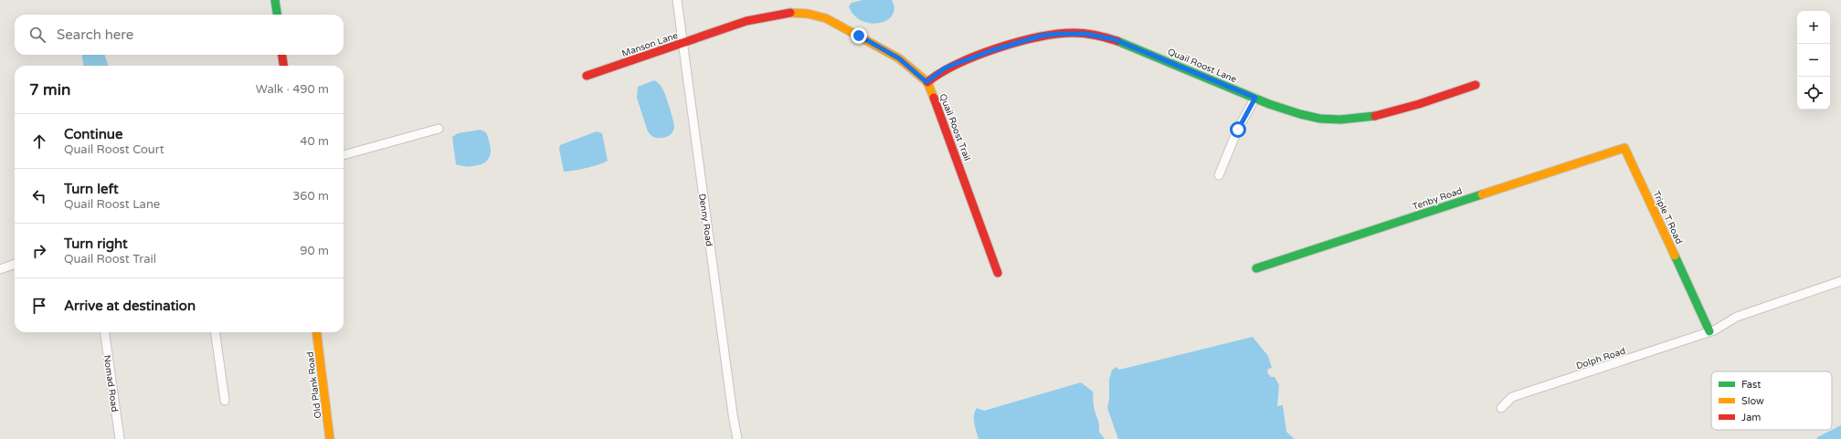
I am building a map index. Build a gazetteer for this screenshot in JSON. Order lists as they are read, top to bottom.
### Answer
{
  "streets": {
    "street": [
      "Manson Lane",
      "Quail Roost Lane",
      "Quail Roost Trail",
      "Tenby Road",
      "Triple T Road",
      "Denny Road",
      "Dolph Road",
      "Nomad Road",
      "Old Plank Road"
    ]
  },
  "crossings": [
    ["Manson Lane", "Quail Roost Trail"],
    ["Manson Lane", "Denny Road"],
    ["Quail Roost Lane", "Quail Roost Trail"],
    ["Tenby Road", "Triple T Road"],
    ["Triple T Road", "Dolph Road"]
  ],
  "legend": ["Fast", "Slow", "Jam"],
  "page": {
    "map_buttons": ["+", "−"],
    "search": "Search here",
    "heading": ["7 min", "Walk · 490 m"],
    "list": [
      ["Continue", "Quail Roost Court", "40 m"],
      ["Turn left", "Quail Roost Lane", "360 m"],
      ["Turn right", "Quail Roost Trail", "90 m"],
      "Arrive at destination"
    ]
  }
}
